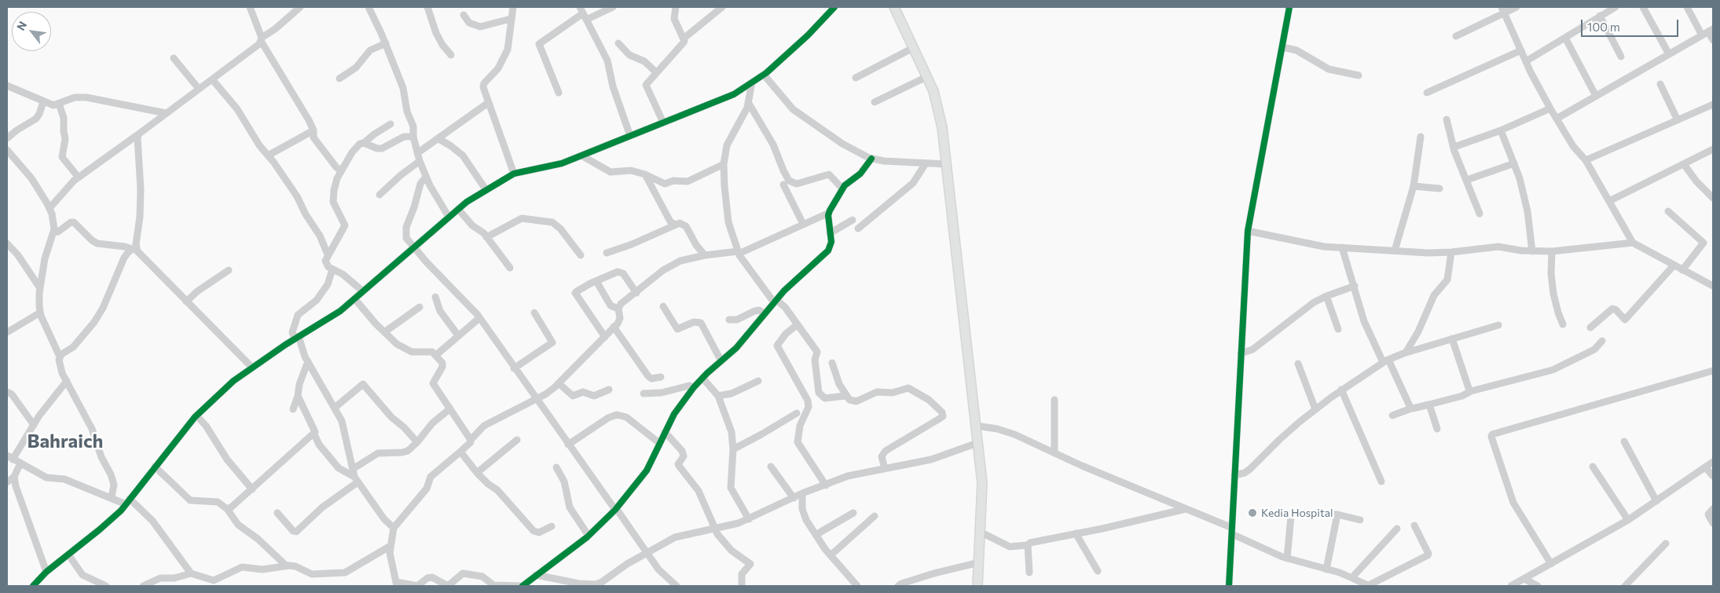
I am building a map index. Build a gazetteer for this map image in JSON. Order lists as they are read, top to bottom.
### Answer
{
  "districts": ["Bahraich"],
  "places": ["Kedia Hospital"],
  "scale_bar": "100 m",
  "north": "top left"
}
